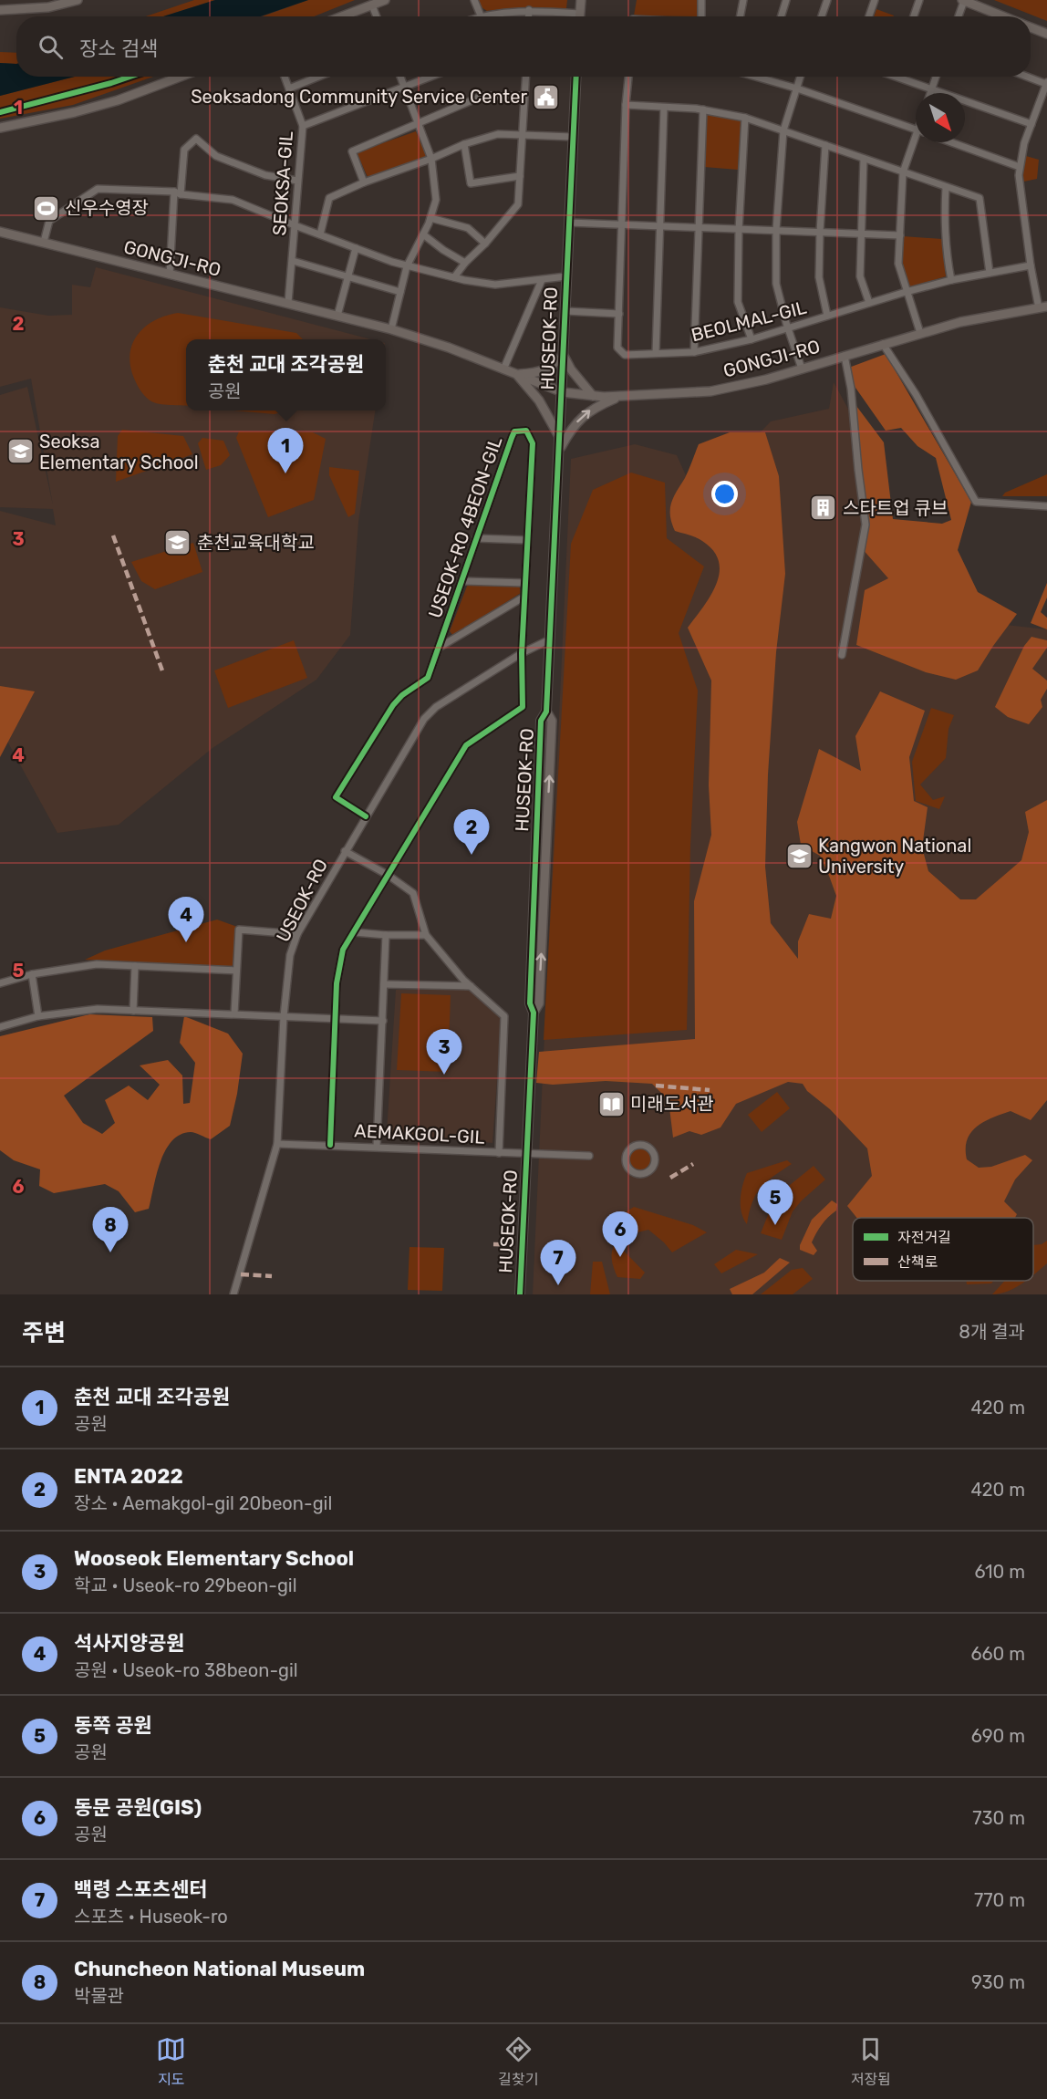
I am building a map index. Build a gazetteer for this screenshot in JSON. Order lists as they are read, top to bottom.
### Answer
{
  "streets": {
    "street": [
      "SEOKSA-GIL",
      "GONGJI-RO",
      "BEOLMAL-GIL",
      "HUSEOK-RO",
      "USEOK-RO 4BEON-GIL",
      "USEOK-RO",
      "AEMAKGOL-GIL"
    ]
  },
  "crossings": [
    ["SEOKSA-GIL", "GONGJI-RO"],
    ["GONGJI-RO", "HUSEOK-RO"],
    ["HUSEOK-RO", "USEOK-RO"],
    ["HUSEOK-RO", "AEMAKGOL-GIL"],
    ["USEOK-RO 4BEON-GIL", "USEOK-RO"],
    ["USEOK-RO", "AEMAKGOL-GIL"]
  ],
  "places": {
    "public building": ["Seoksadong Community Service Center"],
    "sports": ["신우수영장"],
    "school or university": ["Seoksa Elementary School", "춘천교육대학교", "Kangwon National University"],
    "building": ["스타트업 큐브"],
    "library": ["미래도서관"]
  },
  "legend": ["자전거길", "산책로"],
  "north": "bottom right",
  "page": {
    "search": "장소 검색",
    "popup": ["춘천 교대 조각공원", "공원"],
    "pins": [
      "1",
      "2",
      "4",
      "3",
      "5",
      "8",
      "6",
      "7"
    ],
    "heading": ["주변", "8개 결과"],
    "list": [
      {
        "mark": "1",
        "name": "춘천 교대 조각공원",
        "note": "공원",
        "value": "420 m"
      },
      {
        "mark": "2",
        "name": "ENTA 2022",
        "note": "장소 · Aemakgol-gil 20beon-gil",
        "value": "420 m"
      },
      {
        "mark": "3",
        "name": "Wooseok Elementary School",
        "note": "학교 · Useok-ro 29beon-gil",
        "value": "610 m"
      },
      {
        "mark": "4",
        "name": "석사지양공원",
        "note": "공원 · Useok-ro 38beon-gil",
        "value": "660 m"
      },
      {
        "mark": "5",
        "name": "동쪽 공원",
        "note": "공원",
        "value": "690 m"
      },
      {
        "mark": "6",
        "name": "동문 공원(GIS)",
        "note": "공원",
        "value": "730 m"
      },
      {
        "mark": "7",
        "name": "백령 스포츠센터",
        "note": "스포츠 · Huseok-ro",
        "value": "770 m"
      },
      {
        "mark": "8",
        "name": "Chuncheon National Museum",
        "note": "박물관",
        "value": "930 m"
      }
    ],
    "nav": ["지도", "길찾기", "저장됨"]
  },
  "grid": {
    "rows": [
      "1",
      "2",
      "3",
      "4",
      "5",
      "6"
    ]
  }
}
